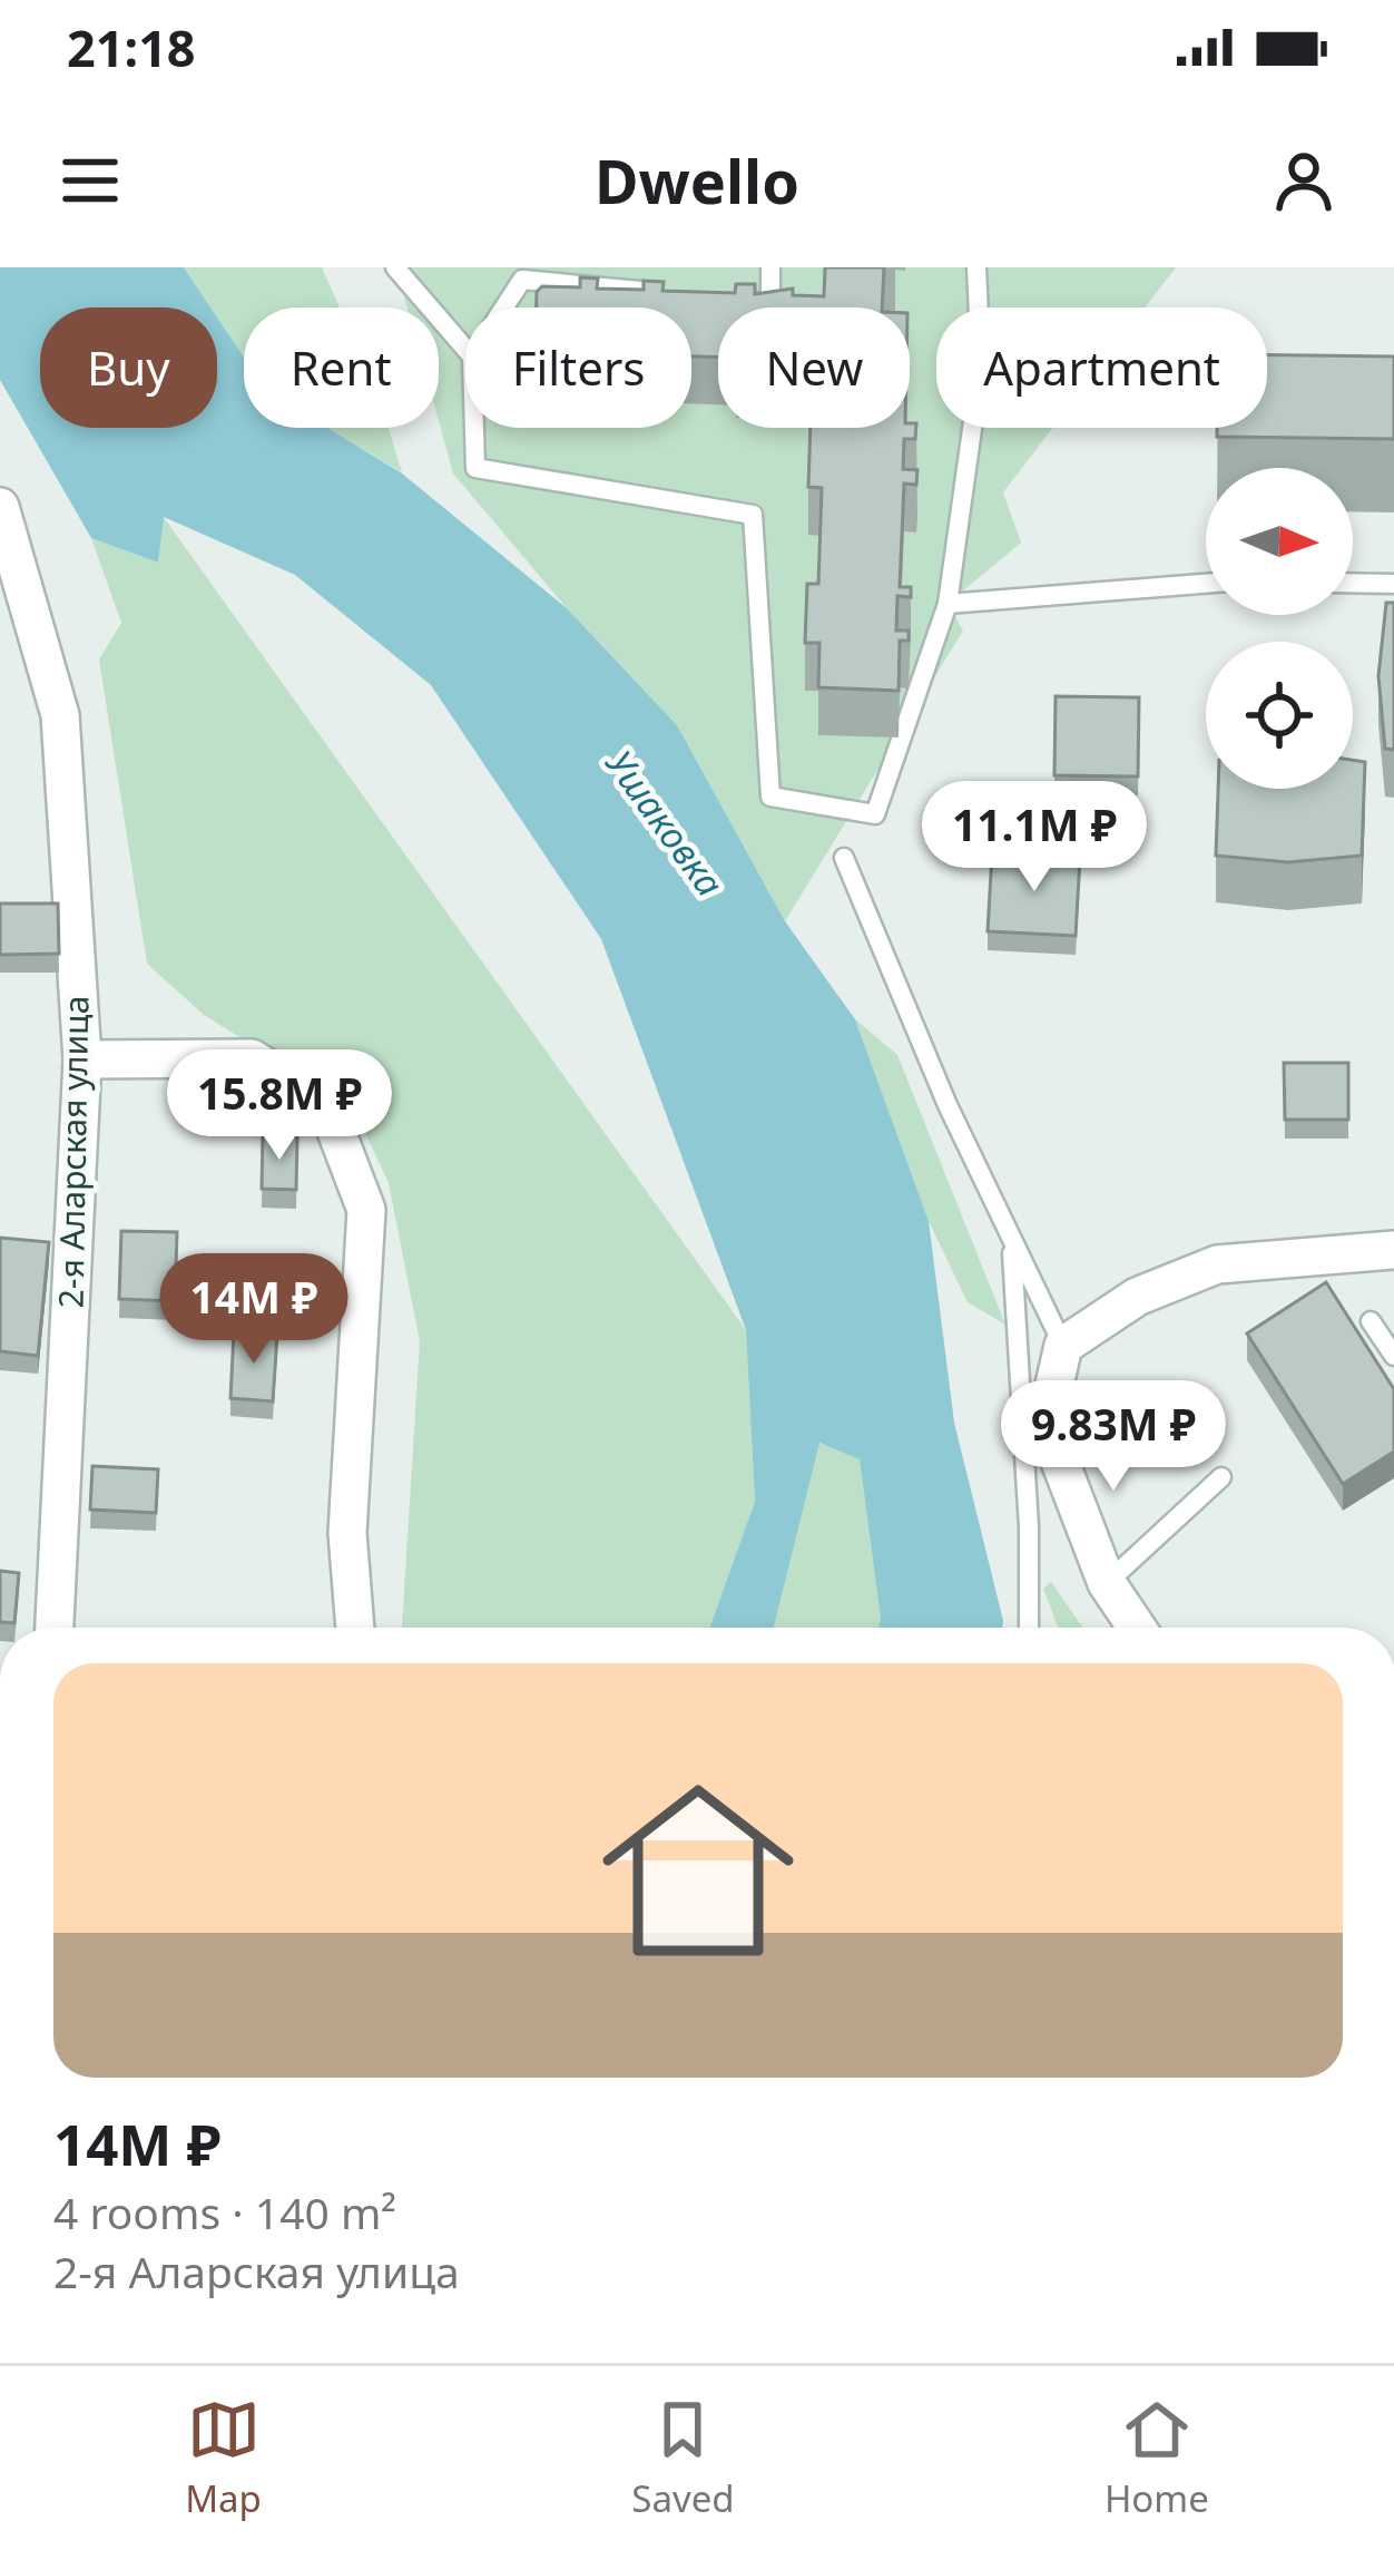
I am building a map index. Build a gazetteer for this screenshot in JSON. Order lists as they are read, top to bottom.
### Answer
{
  "streets": {
    "street": ["2-я Аларская улица"]
  },
  "water": ["Ушаковка"],
  "north": "right",
  "page": {
    "status": "21:18",
    "header": "Dwello",
    "chip": [
      "Buy",
      "Rent",
      "Filters",
      "New",
      "Apartment"
    ],
    "price": [
      "11.1M ₽",
      "15.8M ₽",
      "14M ₽",
      "9.83M ₽"
    ],
    "list": [
      {
        "name": "14M ₽",
        "note": "4 rooms · 140 m² · 2-я Аларская улица"
      }
    ],
    "tabs": ["Map", "Saved", "Home"]
  }
}
